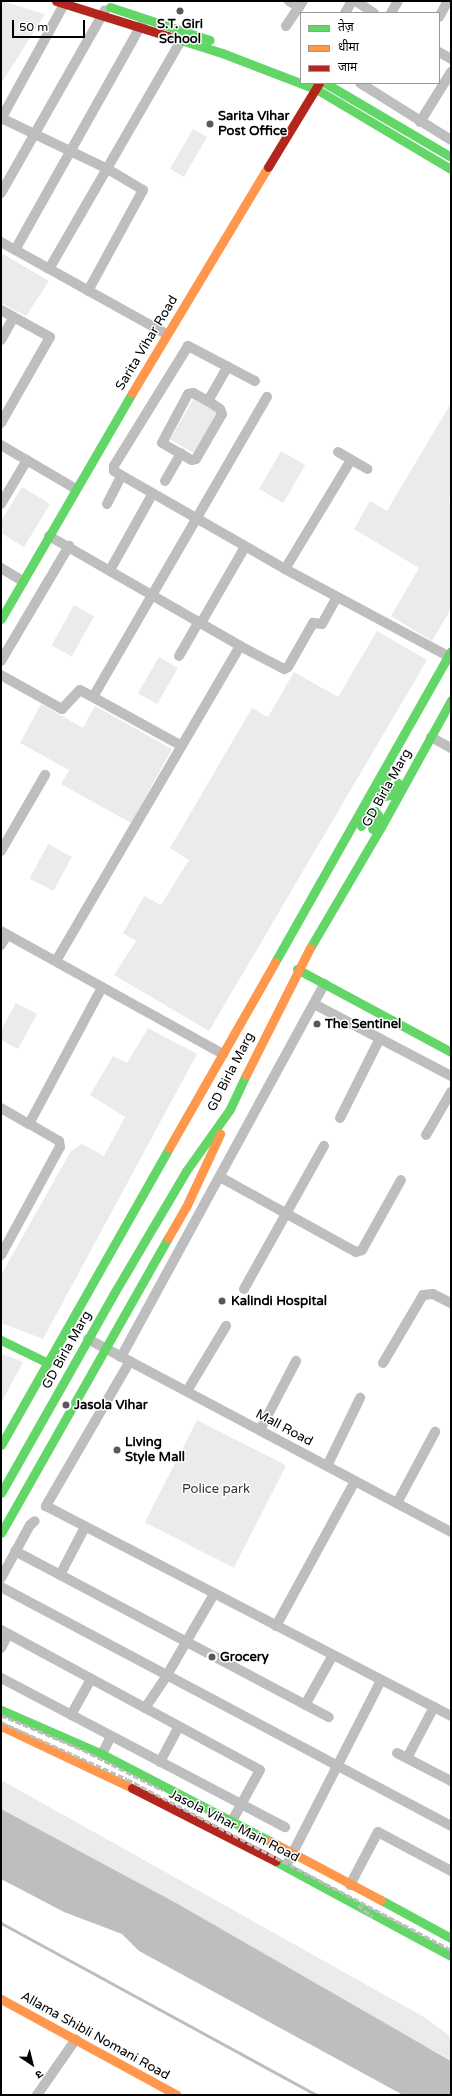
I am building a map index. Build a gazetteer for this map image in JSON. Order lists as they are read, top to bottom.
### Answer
{
  "streets": {
    "street": [
      "Sarita Vihar Road",
      "GD Birla Marg",
      "Mall Road",
      "Jasola Vihar Main Road",
      "Allama Shibli Nomani Road"
    ]
  },
  "crossings": [
    ["GD Birla Marg", "Mall Road"]
  ],
  "parks": ["Police park"],
  "places": [
    "S.T. Giri School",
    "Sarita Vihar Post Office",
    "The Sentinel",
    "Kalindi Hospital",
    "Jasola Vihar",
    "Living Style Mall",
    "Grocery"
  ],
  "legend": ["तेज़", "धीमा", "जाम"],
  "scale_bar": "50 m",
  "north": "bottom right"
}
